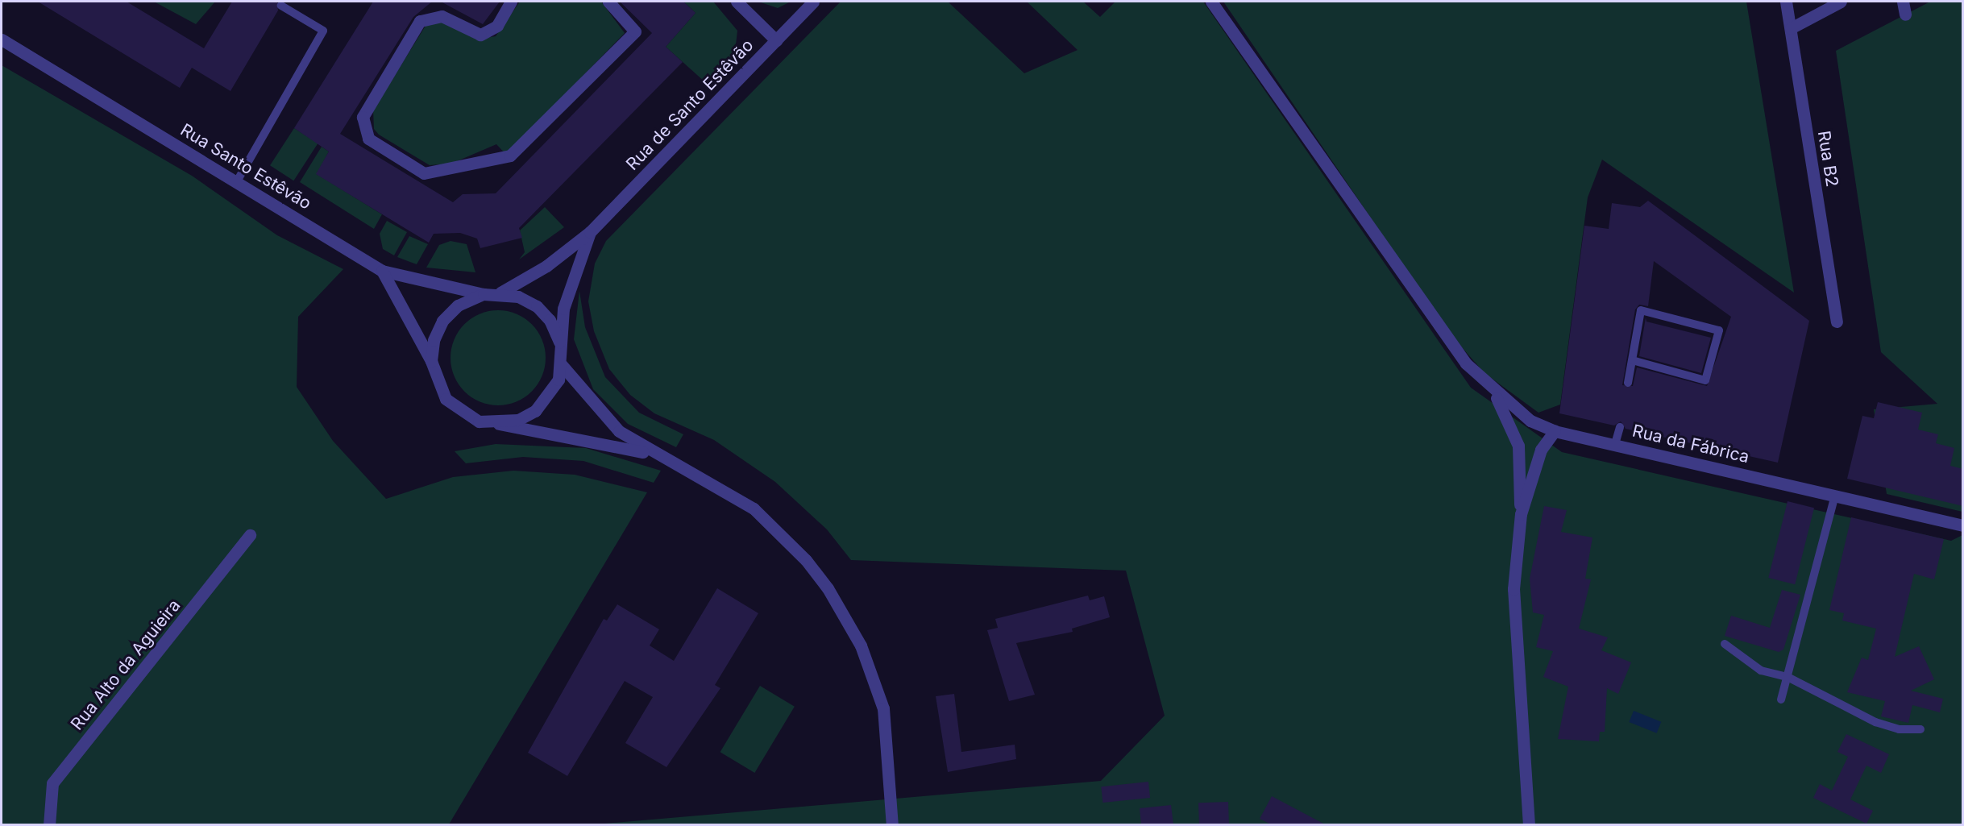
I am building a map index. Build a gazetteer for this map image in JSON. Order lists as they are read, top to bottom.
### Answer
{
  "streets": {
    "street": [
      "Rua de Santo Estêvão",
      "Rua B2",
      "Rua Santo Estêvão",
      "Rua da Fábrica",
      "Rua Alto da Aguieira"
    ]
  }
}
